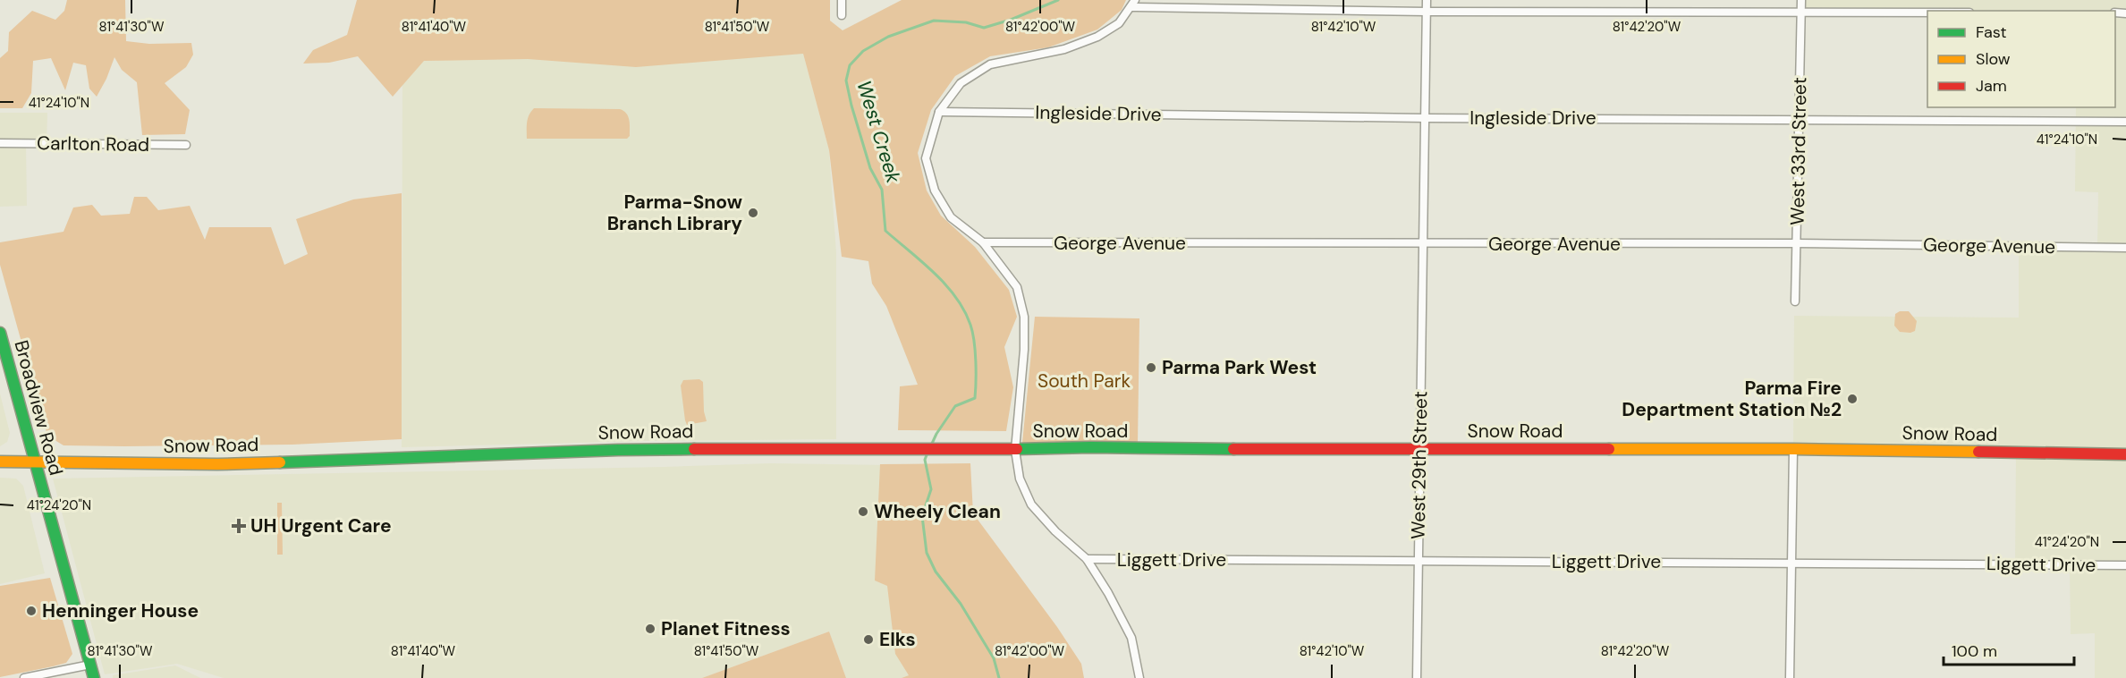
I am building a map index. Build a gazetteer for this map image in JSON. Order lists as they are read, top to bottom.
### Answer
{
  "streets": {
    "main road": ["Broadview Road", "Snow Road"],
    "street": [
      "Ingleside Drive",
      "Carlton Road",
      "West 33rd Street",
      "George Avenue",
      "West 29th Street",
      "Liggett Drive"
    ]
  },
  "crossings": [
    ["Ingleside Drive", "West 33rd Street"],
    ["Ingleside Drive", "West 29th Street"],
    ["West 33rd Street", "George Avenue"],
    ["George Avenue", "West 29th Street"],
    ["Broadview Road", "Snow Road"],
    ["Snow Road", "West 29th Street"],
    ["West 29th Street", "Liggett Drive"]
  ],
  "water": ["West Creek"],
  "parks": ["South Park"],
  "places": {
    "other": [
      "Parma-Snow Branch Library",
      "Parma Park West",
      "Parma Fire Department Station №2",
      "Wheely Clean",
      "Henninger House",
      "Planet Fitness",
      "Elks"
    ],
    "health": ["UH Urgent Care"]
  },
  "legend": ["Fast", "Slow", "Jam"],
  "scale_bar": "100 m",
  "coordinates": [
    "81°41'30\"W",
    "81°41'40\"W",
    "81°41'50\"W",
    "81°42'00\"W",
    "81°42'10\"W",
    "81°42'20\"W",
    "41°24'10\"N",
    "41°24'20\"N"
  ]
}
